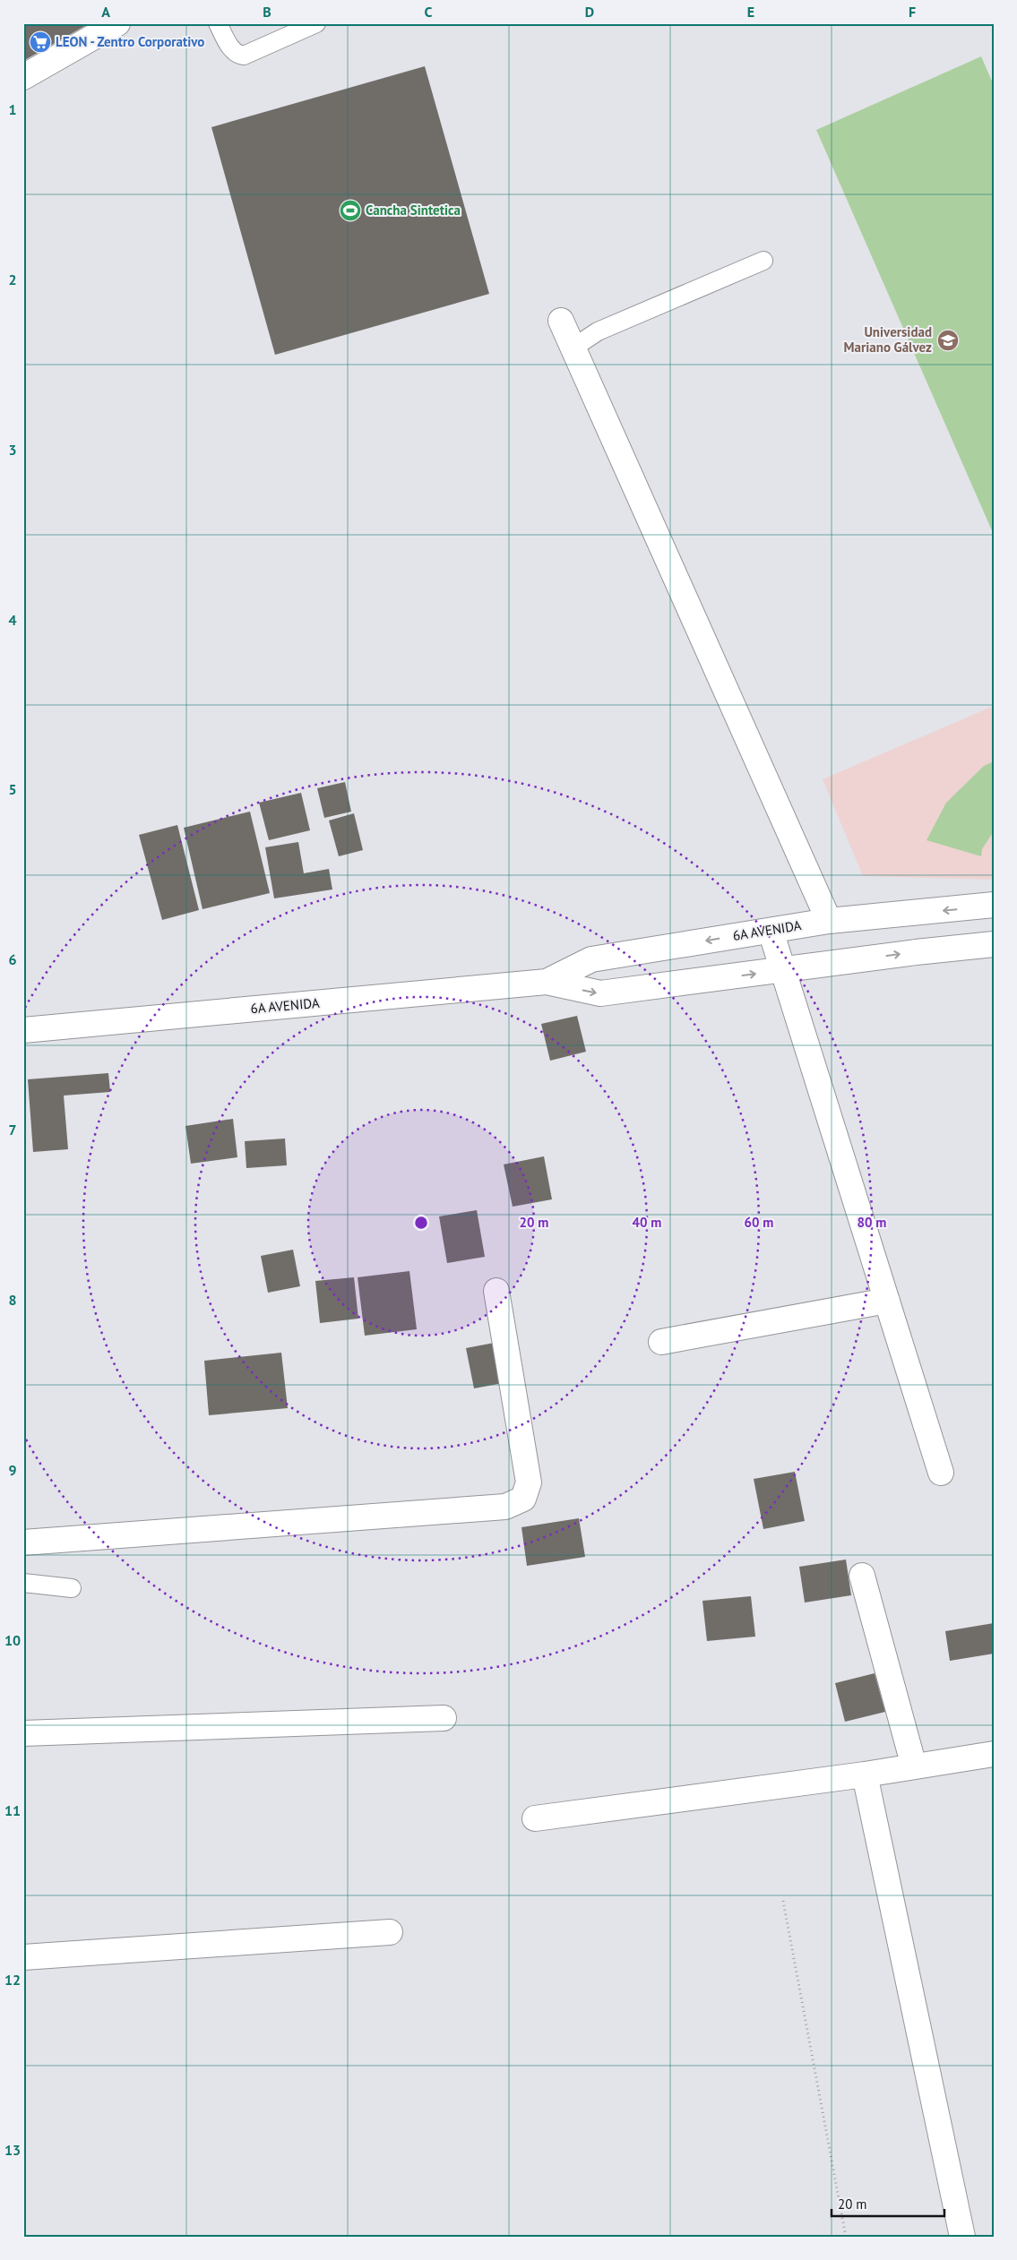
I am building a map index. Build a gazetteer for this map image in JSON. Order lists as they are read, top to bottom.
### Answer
{
  "streets": {
    "street": ["6A AVENIDA"]
  },
  "places": {
    "supermarket": ["LEON - Zentro Corporativo"],
    "sports": ["Cancha Sintetica"],
    "school or university": ["Universidad Mariano Gálvez"]
  },
  "scale_bar": "20 m",
  "grid": {
    "columns": [
      "A",
      "B",
      "C",
      "D",
      "E",
      "F"
    ],
    "rows": [
      "1",
      "2",
      "3",
      "4",
      "5",
      "6",
      "7",
      "8",
      "9",
      "10",
      "11",
      "12",
      "13"
    ]
  },
  "rings": [
    "20 m",
    "40 m",
    "60 m",
    "80 m"
  ]
}
